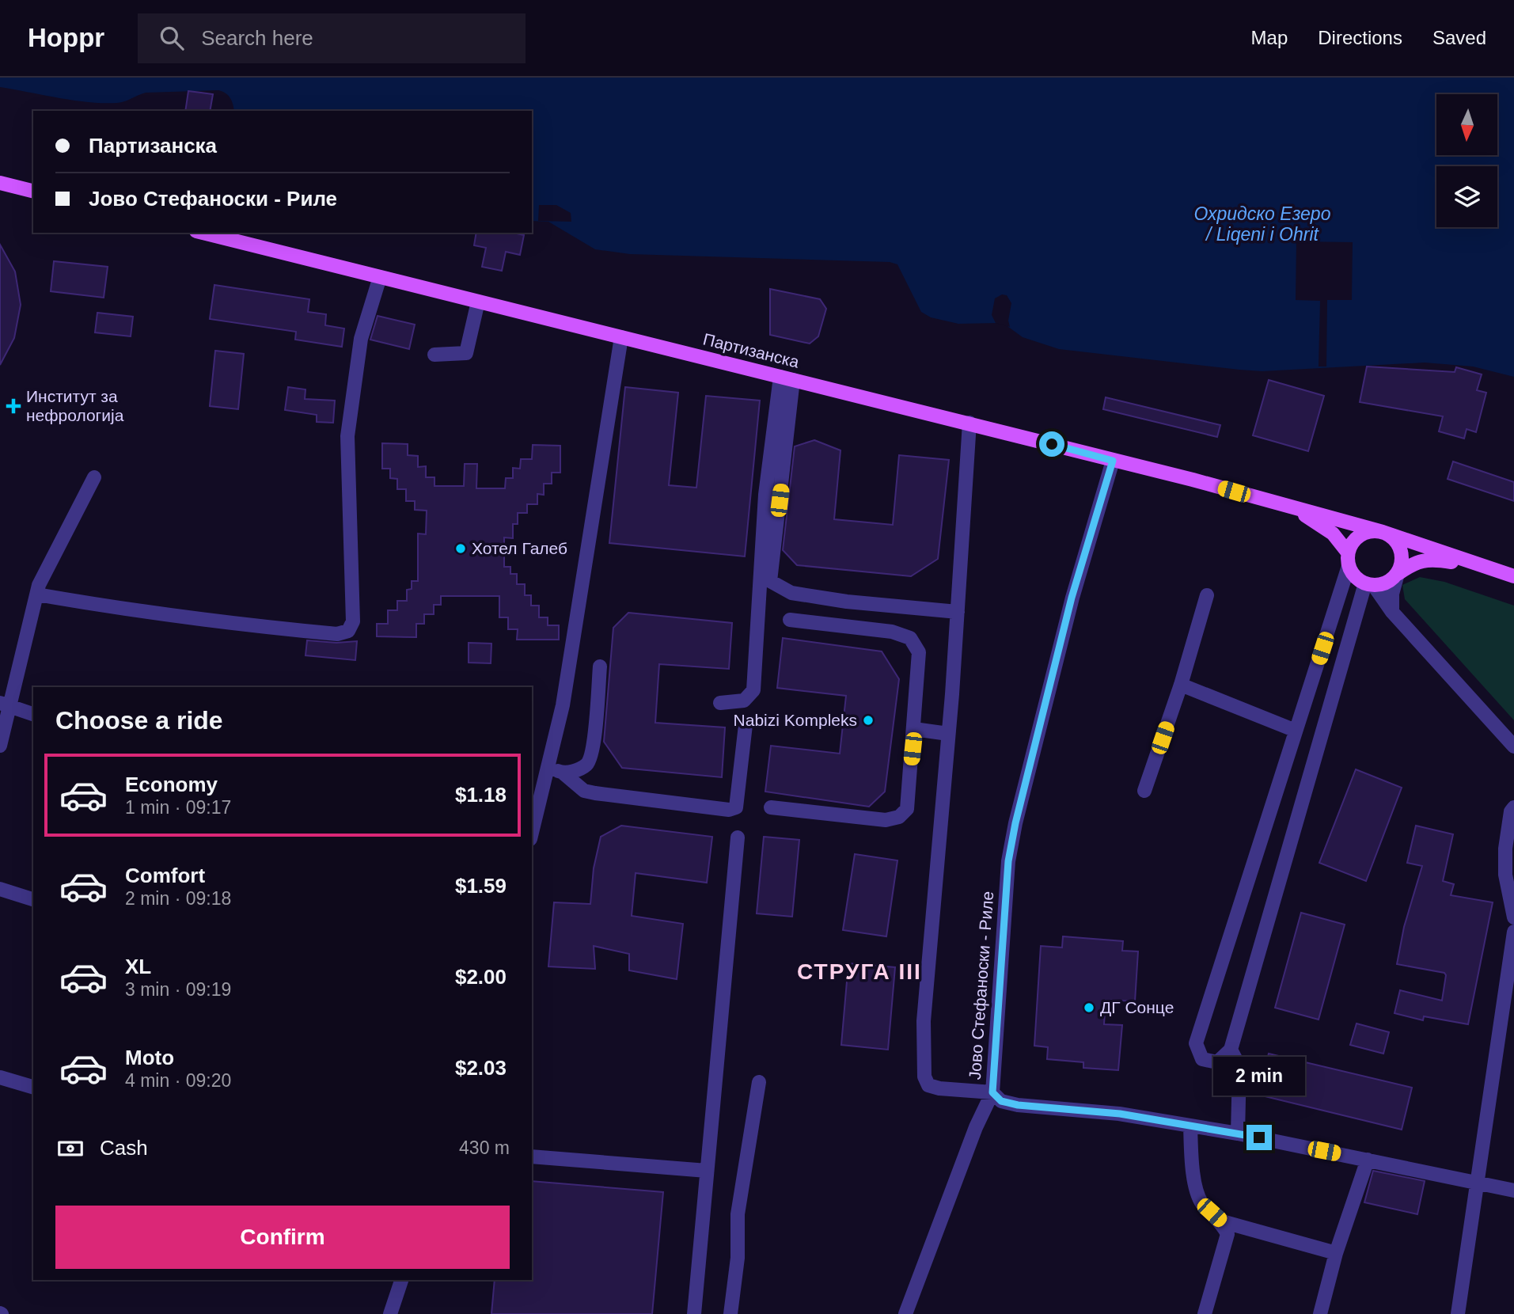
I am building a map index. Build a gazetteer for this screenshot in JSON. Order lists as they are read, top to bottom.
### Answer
{
  "streets": {
    "main road": ["Партизанска"],
    "street": ["Јово Стефаноски - Риле"]
  },
  "crossings": [
    ["Партизанска", "Јово Стефаноски - Риле"]
  ],
  "districts": ["СТРУГА III"],
  "water": ["Охридско Езеро / Liqeni i Ohrit"],
  "places": {
    "health": ["Институт за нефрологија"],
    "other": ["Хотел Галеб", "Nabizi Kompleks", "ДГ Сонце"]
  },
  "north": "bottom",
  "page": {
    "header": "Hoppr",
    "search": "Search here",
    "nav": ["Map", "Directions", "Saved"],
    "banner": ["Партизанска", "Јово Стефаноски - Риле"],
    "heading": "Choose a ride",
    "list": [
      {
        "name": "Economy",
        "note": "1 min · 09:17",
        "value": "$1.18"
      },
      {
        "name": "Comfort",
        "note": "2 min · 09:18",
        "value": "$1.59"
      },
      {
        "name": "XL",
        "note": "3 min · 09:19",
        "value": "$2.00"
      },
      {
        "name": "Moto",
        "note": "4 min · 09:20",
        "value": "$2.03"
      }
    ],
    "bubble": "2 min",
    "pay": ["Cash", "430 m"],
    "buttons": "Confirm"
  }
}
